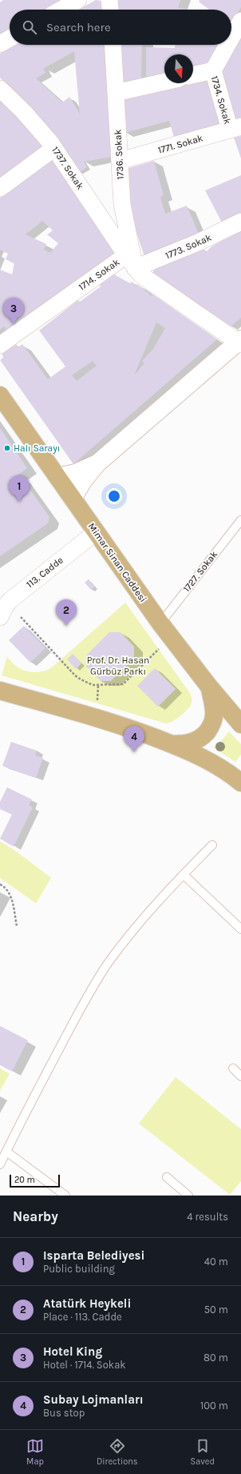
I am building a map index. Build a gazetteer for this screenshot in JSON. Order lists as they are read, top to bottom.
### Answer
{
  "streets": {
    "main road": ["Mimar Sinan Caddesi"],
    "street": [
      "1734. Sokak",
      "1771. Sokak",
      "1736. Sokak",
      "1737. Sokak",
      "1773. Sokak",
      "1714. Sokak",
      "113. Cadde"
    ],
    "lane": ["1727. Sokak"]
  },
  "crossings": [
    ["1734. Sokak", "1771. Sokak"],
    ["1771. Sokak", "1736. Sokak"],
    ["1736. Sokak", "1737. Sokak"],
    ["1736. Sokak", "1773. Sokak"],
    ["1736. Sokak", "1714. Sokak"],
    ["1737. Sokak", "1773. Sokak"],
    ["1737. Sokak", "1714. Sokak"],
    ["1773. Sokak", "1714. Sokak"],
    ["Mimar Sinan Caddesi", "1727. Sokak"],
    ["Mimar Sinan Caddesi", "113. Cadde"]
  ],
  "parks": ["Prof. Dr. Hasan Gürbüz Parkı"],
  "places": ["Halı Sarayı"],
  "scale_bar": "20 m",
  "north": "bottom",
  "page": {
    "search": "Search here",
    "pins": [
      "3",
      "1",
      "2",
      "4"
    ],
    "scale": "20 m",
    "heading": ["Nearby", "4 results"],
    "list": [
      {
        "mark": "1",
        "name": "Isparta Belediyesi",
        "note": "Public building",
        "value": "40 m"
      },
      {
        "mark": "2",
        "name": "Atatürk Heykeli",
        "note": "Place · 113. Cadde",
        "value": "50 m"
      },
      {
        "mark": "3",
        "name": "Hotel King",
        "note": "Hotel · 1714. Sokak",
        "value": "80 m"
      },
      {
        "mark": "4",
        "name": "Subay Lojmanları",
        "note": "Bus stop",
        "value": "100 m"
      }
    ],
    "nav": ["Map", "Directions", "Saved"]
  }
}
